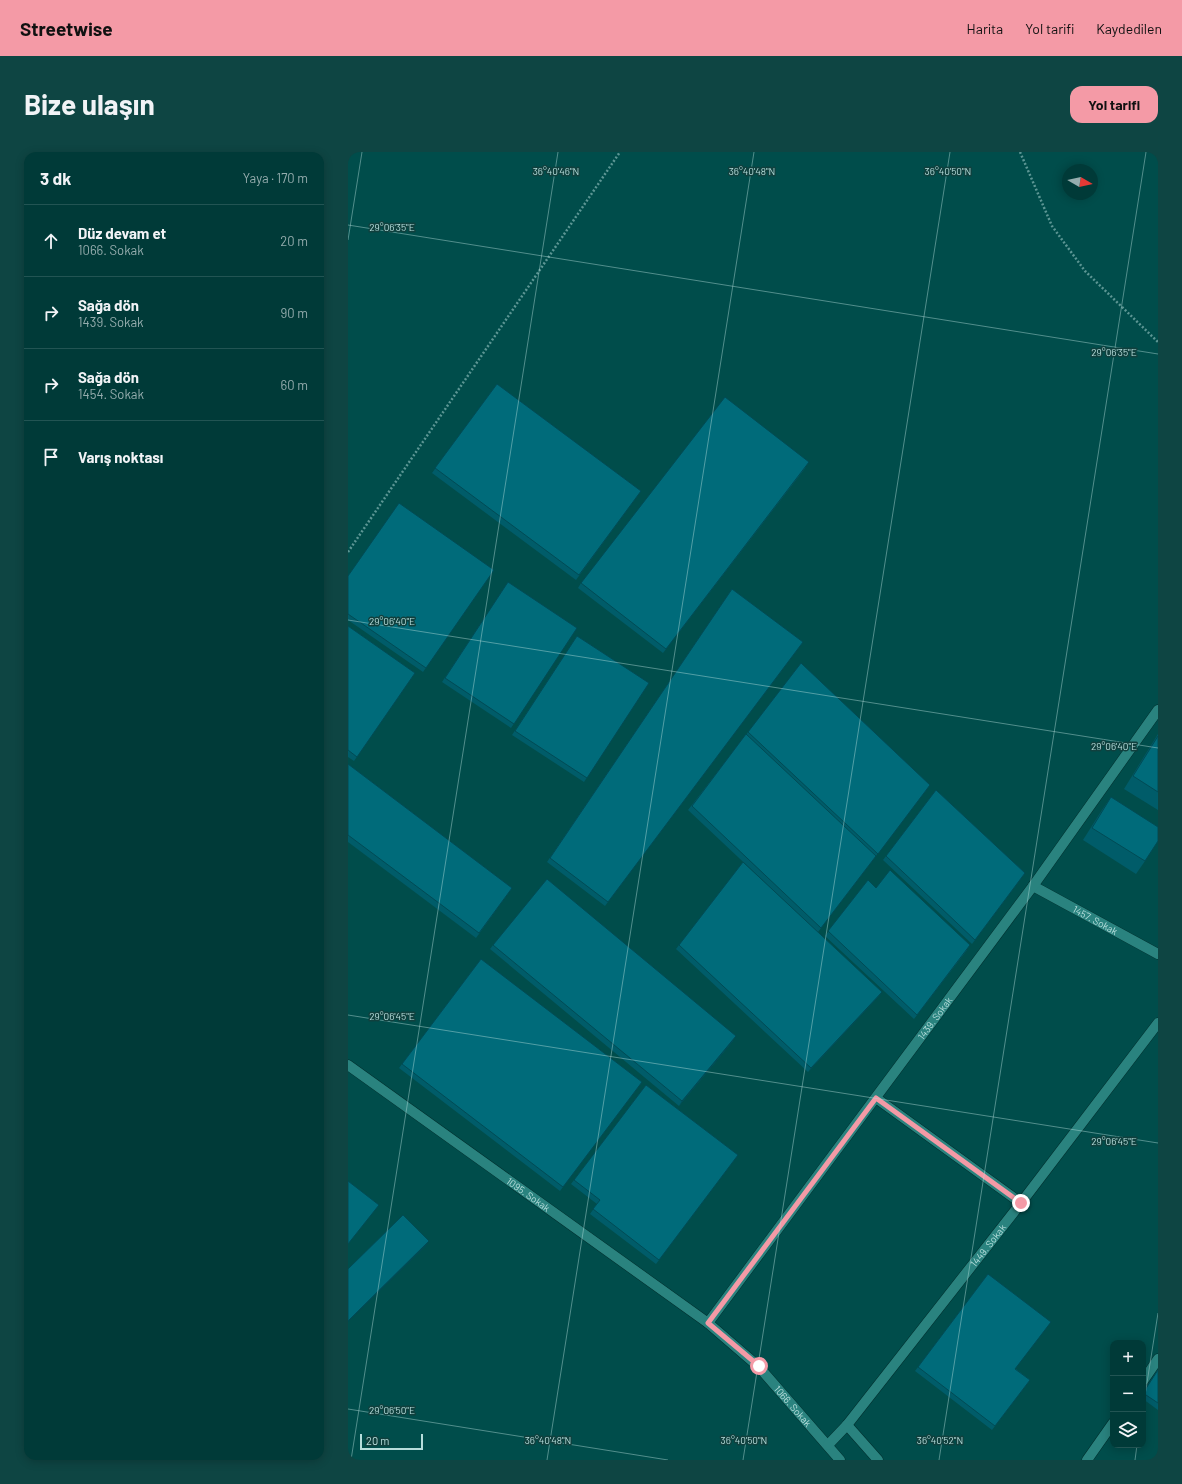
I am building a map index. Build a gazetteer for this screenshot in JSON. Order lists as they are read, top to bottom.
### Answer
{
  "streets": {
    "street": [
      "1457. Sokak",
      "1439. Sokak",
      "1095. Sokak",
      "1449. Sokak",
      "1066. Sokak"
    ]
  },
  "crossings": [
    ["1457. Sokak", "1439. Sokak"],
    ["1439. Sokak", "1095. Sokak"],
    ["1439. Sokak", "1066. Sokak"],
    ["1095. Sokak", "1066. Sokak"],
    ["1449. Sokak", "1066. Sokak"]
  ],
  "scale_bar": "20 m",
  "north": "right",
  "page": {
    "header": "Streetwise",
    "nav": ["Harita", "Yol tarifi", "Kaydedilen"],
    "buttons": "Yol tarifi",
    "title": "Bize ulaşın",
    "heading": ["3 dk", "Yaya · 170 m"],
    "list": [
      ["Düz devam et", "1066. Sokak", "20 m"],
      ["Sağa dön", "1439. Sokak", "90 m"],
      ["Sağa dön", "1454. Sokak", "60 m"],
      "Varış noktası"
    ],
    "map_buttons": ["+", "−"],
    "scale": "20 m"
  },
  "coordinates": [
    "36°40'46\"N",
    "36°40'48\"N",
    "36°40'50\"N",
    "29°06'35\"E",
    "29°06'40\"E",
    "29°06'45\"E",
    "29°06'50\"E",
    "36°40'52\"N"
  ]
}
